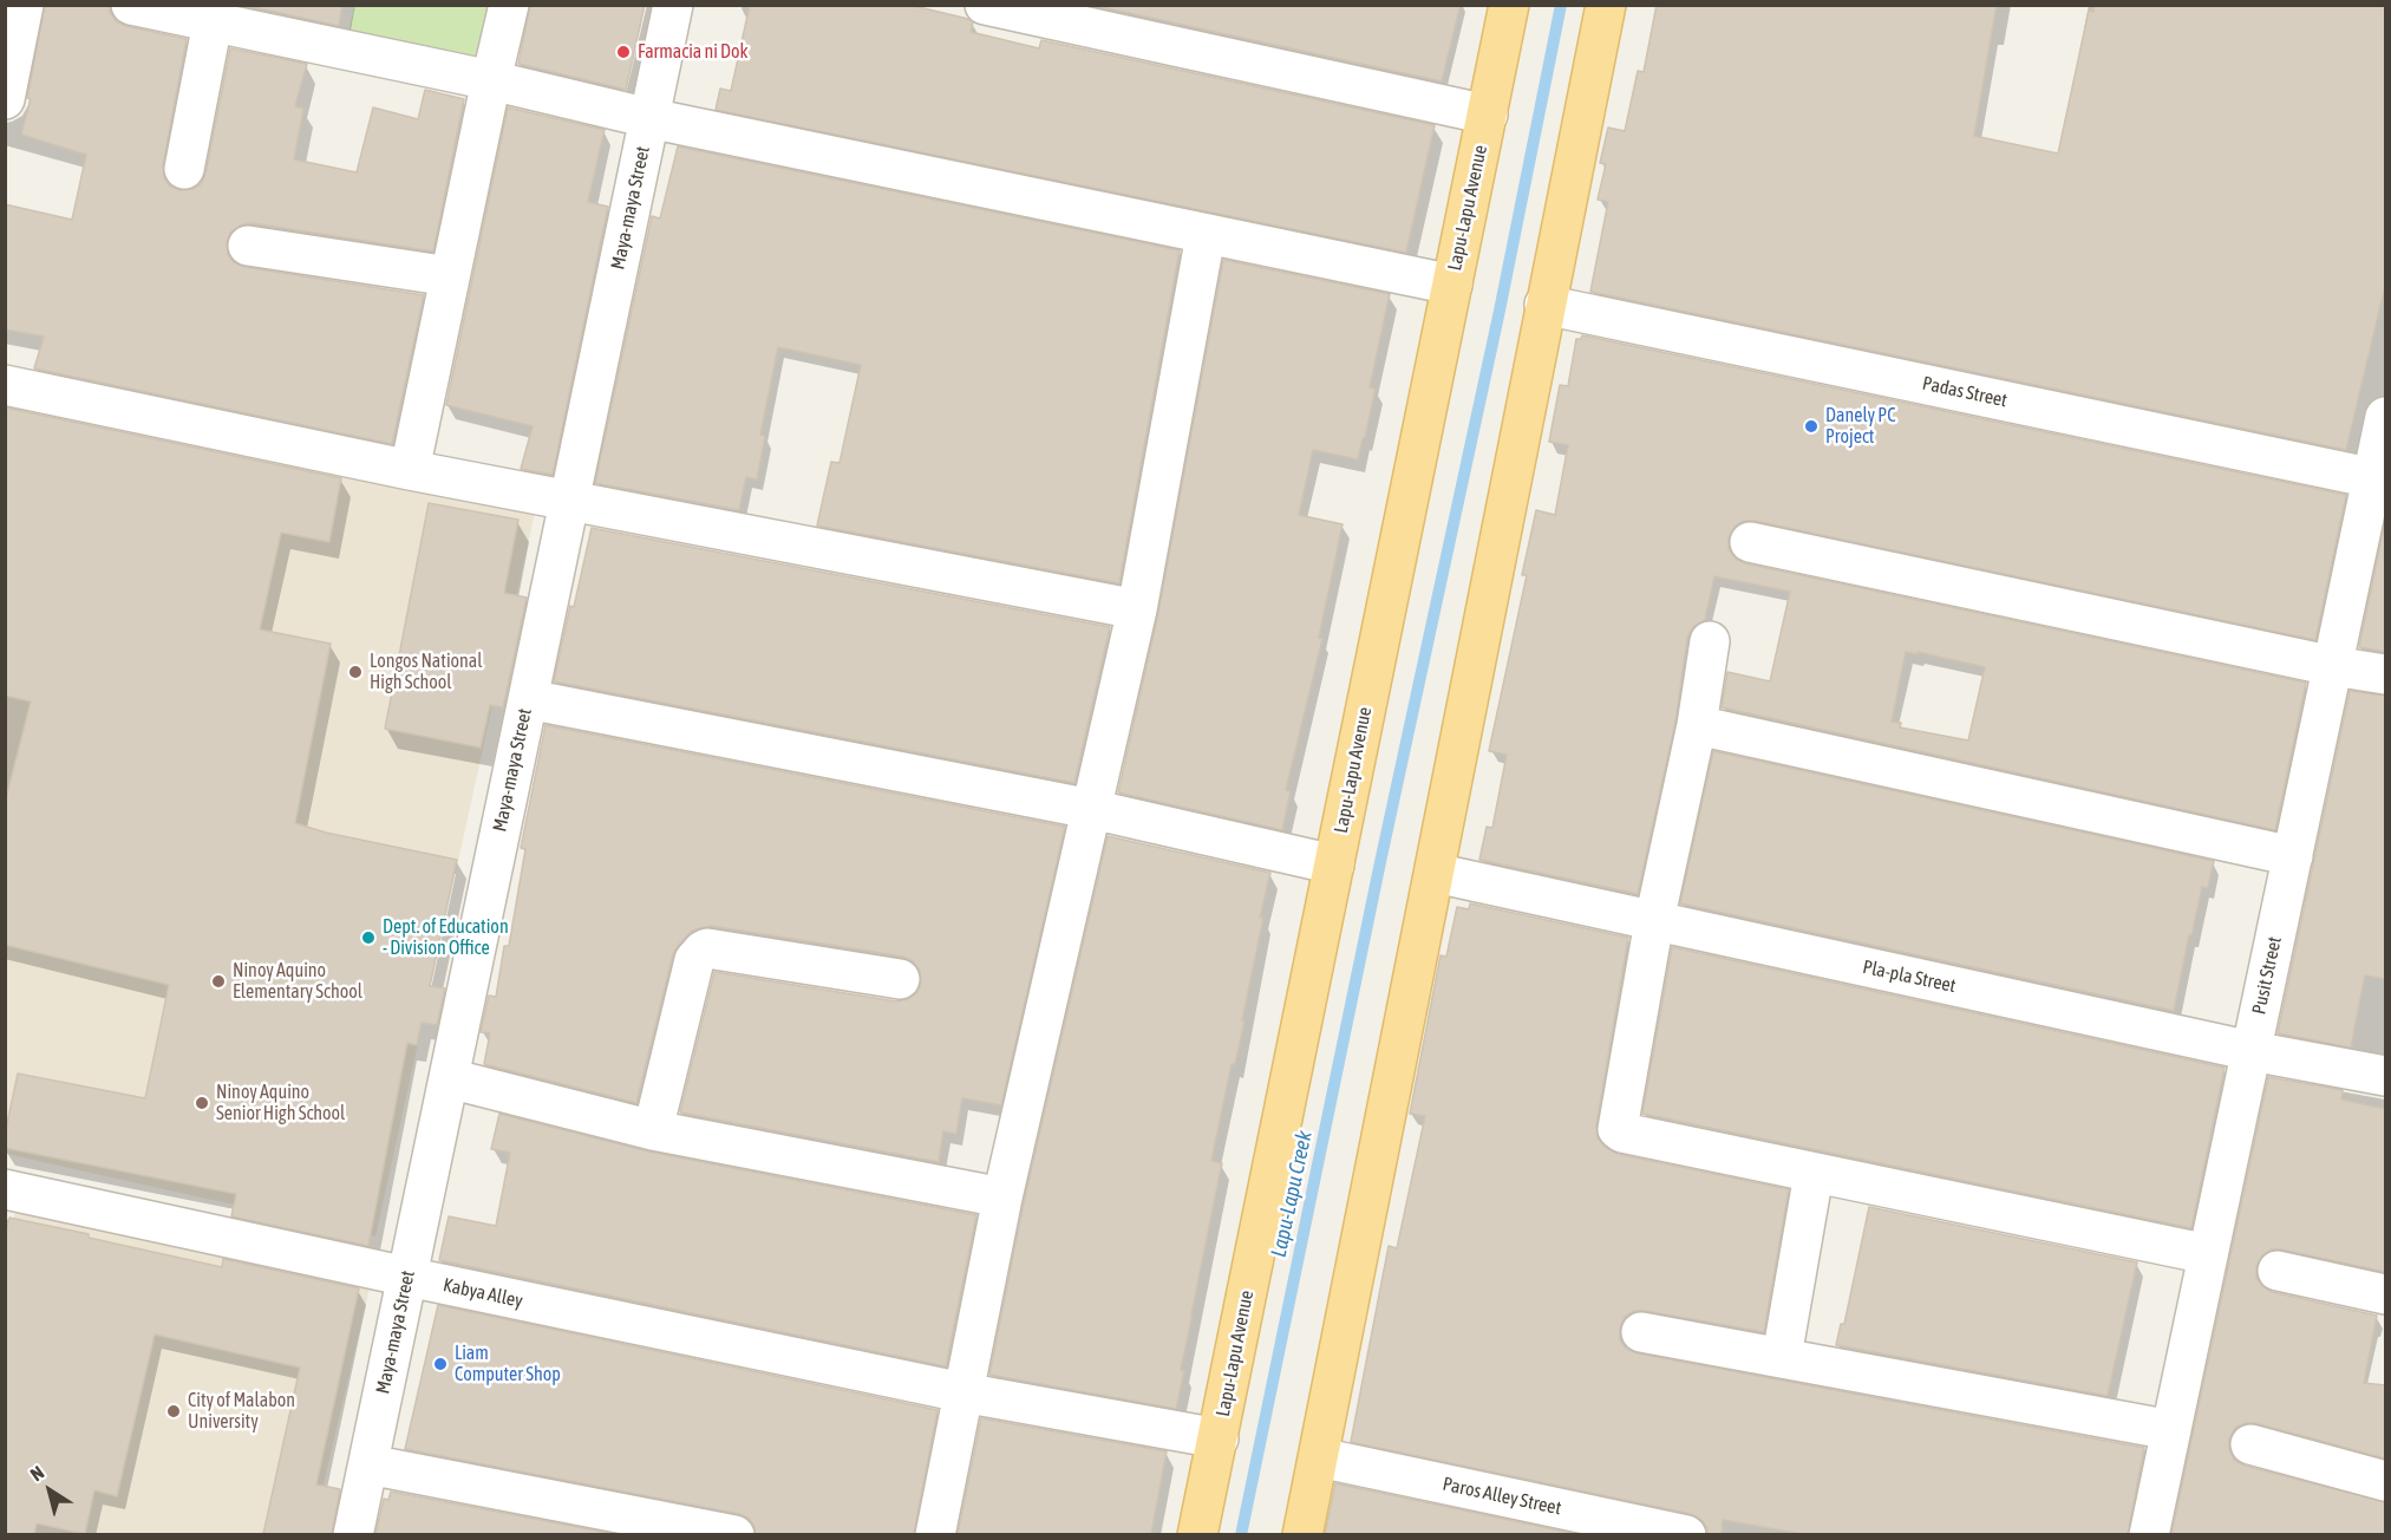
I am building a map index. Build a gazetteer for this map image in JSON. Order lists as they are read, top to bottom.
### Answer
{
  "streets": {
    "main road": ["Lapu-Lapu Avenue"],
    "street": [
      "Maya-maya Street",
      "Padas Street",
      "Pusit Street",
      "Pla-pla Street",
      "Kabya Alley",
      "Paros Alley Street"
    ]
  },
  "crossings": [
    ["Maya-maya Street", "Kabya Alley"],
    ["Lapu-Lapu Avenue", "Kabya Alley"],
    ["Padas Street", "Pusit Street"],
    ["Pusit Street", "Pla-pla Street"]
  ],
  "water": ["Lapu-Lapu Creek"],
  "places": [
    "Farmacia ni Dok",
    "Danely PC Project",
    "Longos National High School",
    "Dept. of Education - Division Office",
    "Ninoy Aquino Elementary School",
    "Ninoy Aquino Senior High School",
    "Liam Computer Shop",
    "City of Malabon University"
  ],
  "north": "top left"
}
